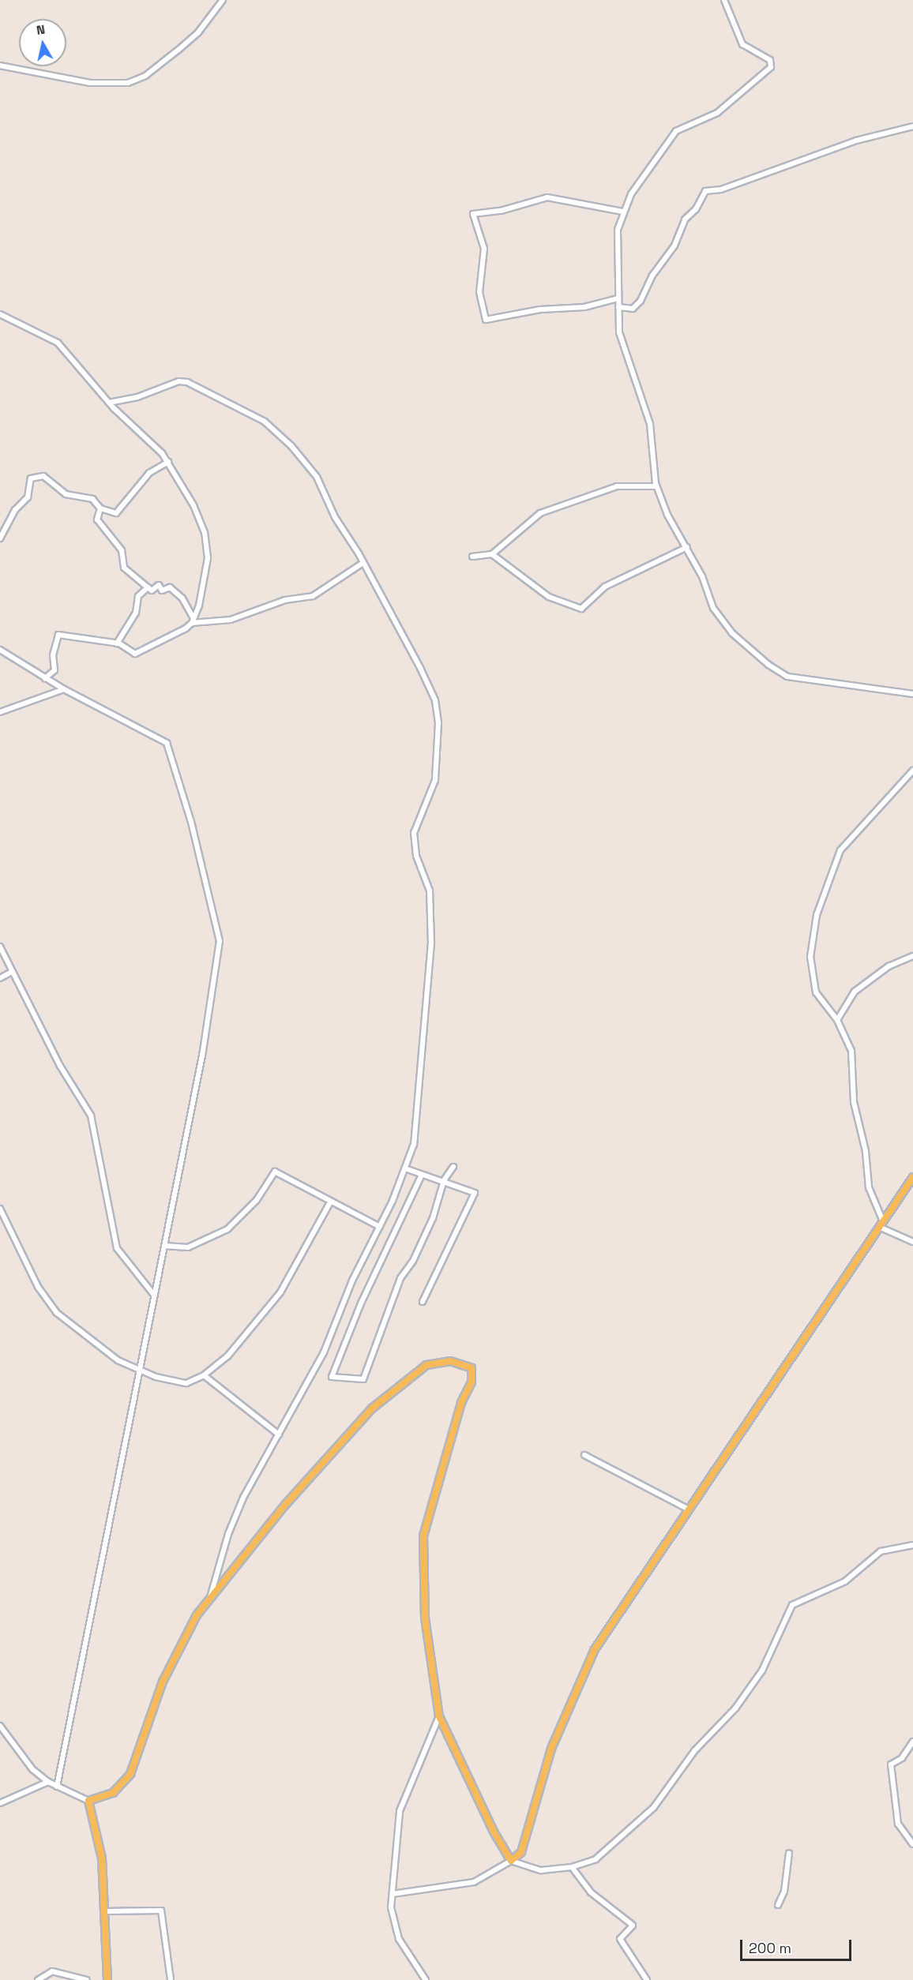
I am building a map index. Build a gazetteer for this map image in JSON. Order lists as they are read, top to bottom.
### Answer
{
  "scale_bar": "200 m",
  "north": "top"
}
